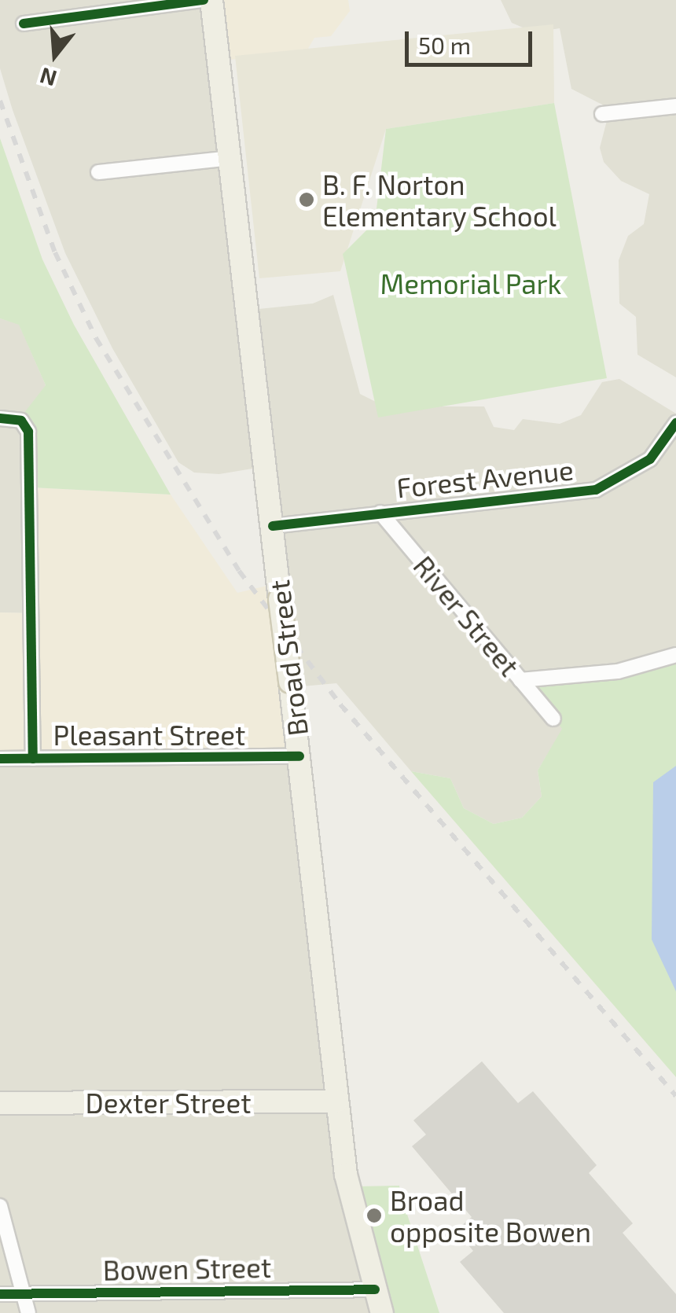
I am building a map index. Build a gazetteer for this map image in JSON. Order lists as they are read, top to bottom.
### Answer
{
  "streets": {
    "main road": ["Broad Street", "Dexter Street"],
    "street": [
      "Forest Avenue",
      "River Street",
      "Pleasant Street",
      "Bowen Street"
    ]
  },
  "crossings": [
    ["Forest Avenue", "River Street"],
    ["Forest Avenue", "Broad Street"],
    ["Broad Street", "Pleasant Street"],
    ["Broad Street", "Dexter Street"],
    ["Broad Street", "Bowen Street"]
  ],
  "parks": ["Memorial Park"],
  "places": ["B. F. Norton Elementary School", "Broad opposite Bowen"],
  "scale_bar": "50 m",
  "north": "bottom"
}
